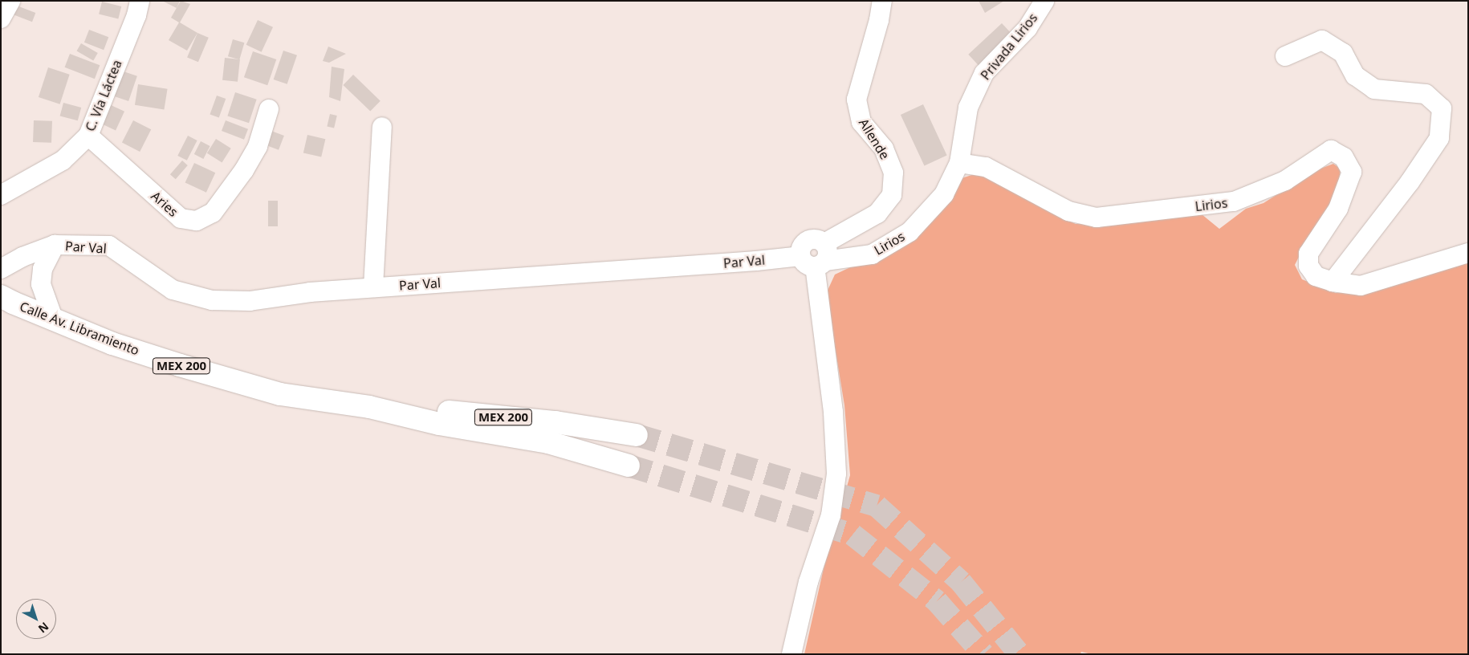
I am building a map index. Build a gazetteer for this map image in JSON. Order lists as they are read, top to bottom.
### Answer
{
  "streets": {
    "main road": ["Calle Av. Libramiento", "MEX 200"],
    "street": [
      "Privada Lirios",
      "C. Vía Láctea",
      "Allende",
      "Aries",
      "Lirios",
      "Par Val"
    ]
  },
  "crossings": [
    ["Privada Lirios", "Lirios"],
    ["C. Vía Láctea", "Aries"],
    ["Allende", "Lirios"],
    ["Allende", "Par Val"],
    ["Lirios", "Par Val"],
    ["Par Val", "Calle Av. Libramiento"]
  ],
  "north": "bottom right"
}
